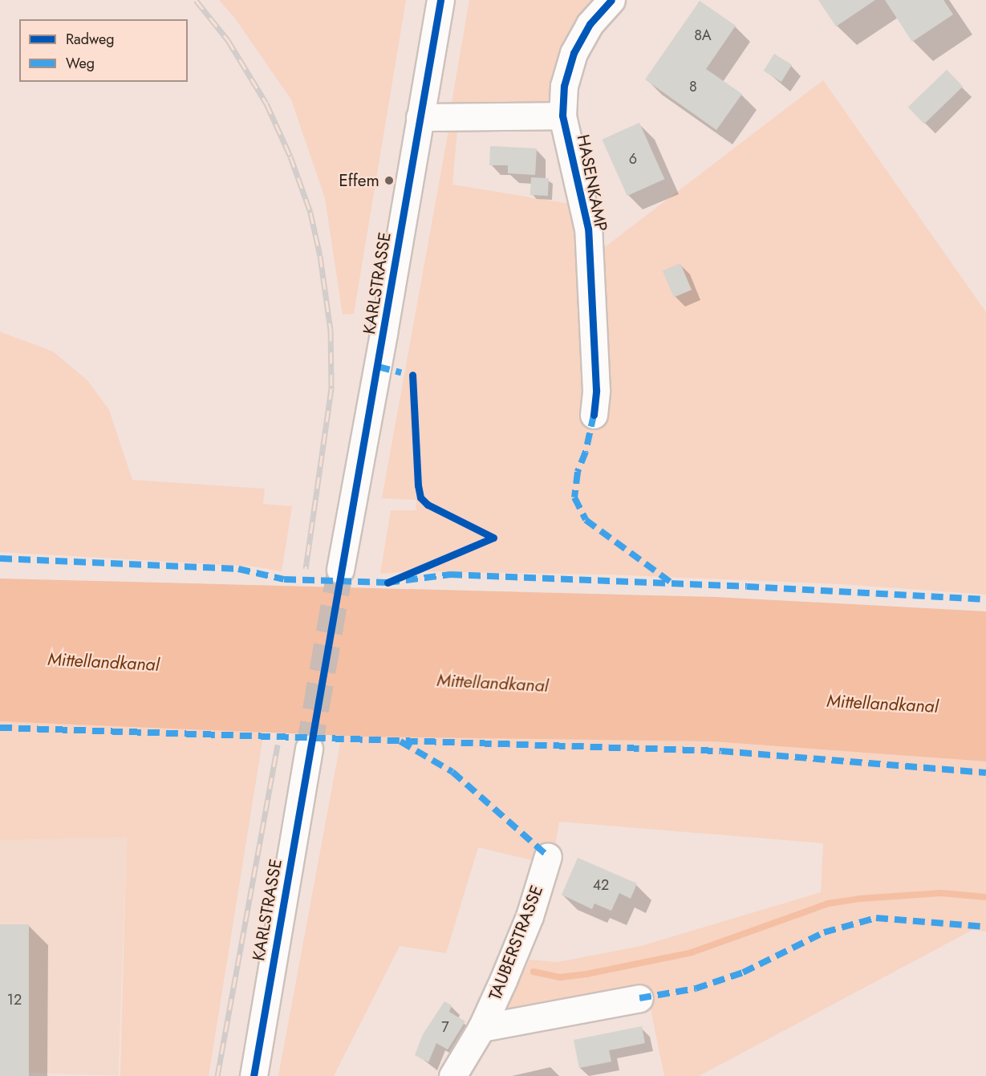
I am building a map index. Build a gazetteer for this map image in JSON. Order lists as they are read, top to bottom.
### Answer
{
  "streets": {
    "street": ["HASENKAMP", "KARLSTRASSE", "TAUBERSTRASSE"]
  },
  "crossings": [
    ["HASENKAMP", "KARLSTRASSE"]
  ],
  "water": ["Mittellandkanal"],
  "places": ["Effem"],
  "house_numbers": [
    "8A",
    "8",
    "6",
    "42",
    "12",
    "7"
  ],
  "legend": ["Radweg", "Weg"]
}
